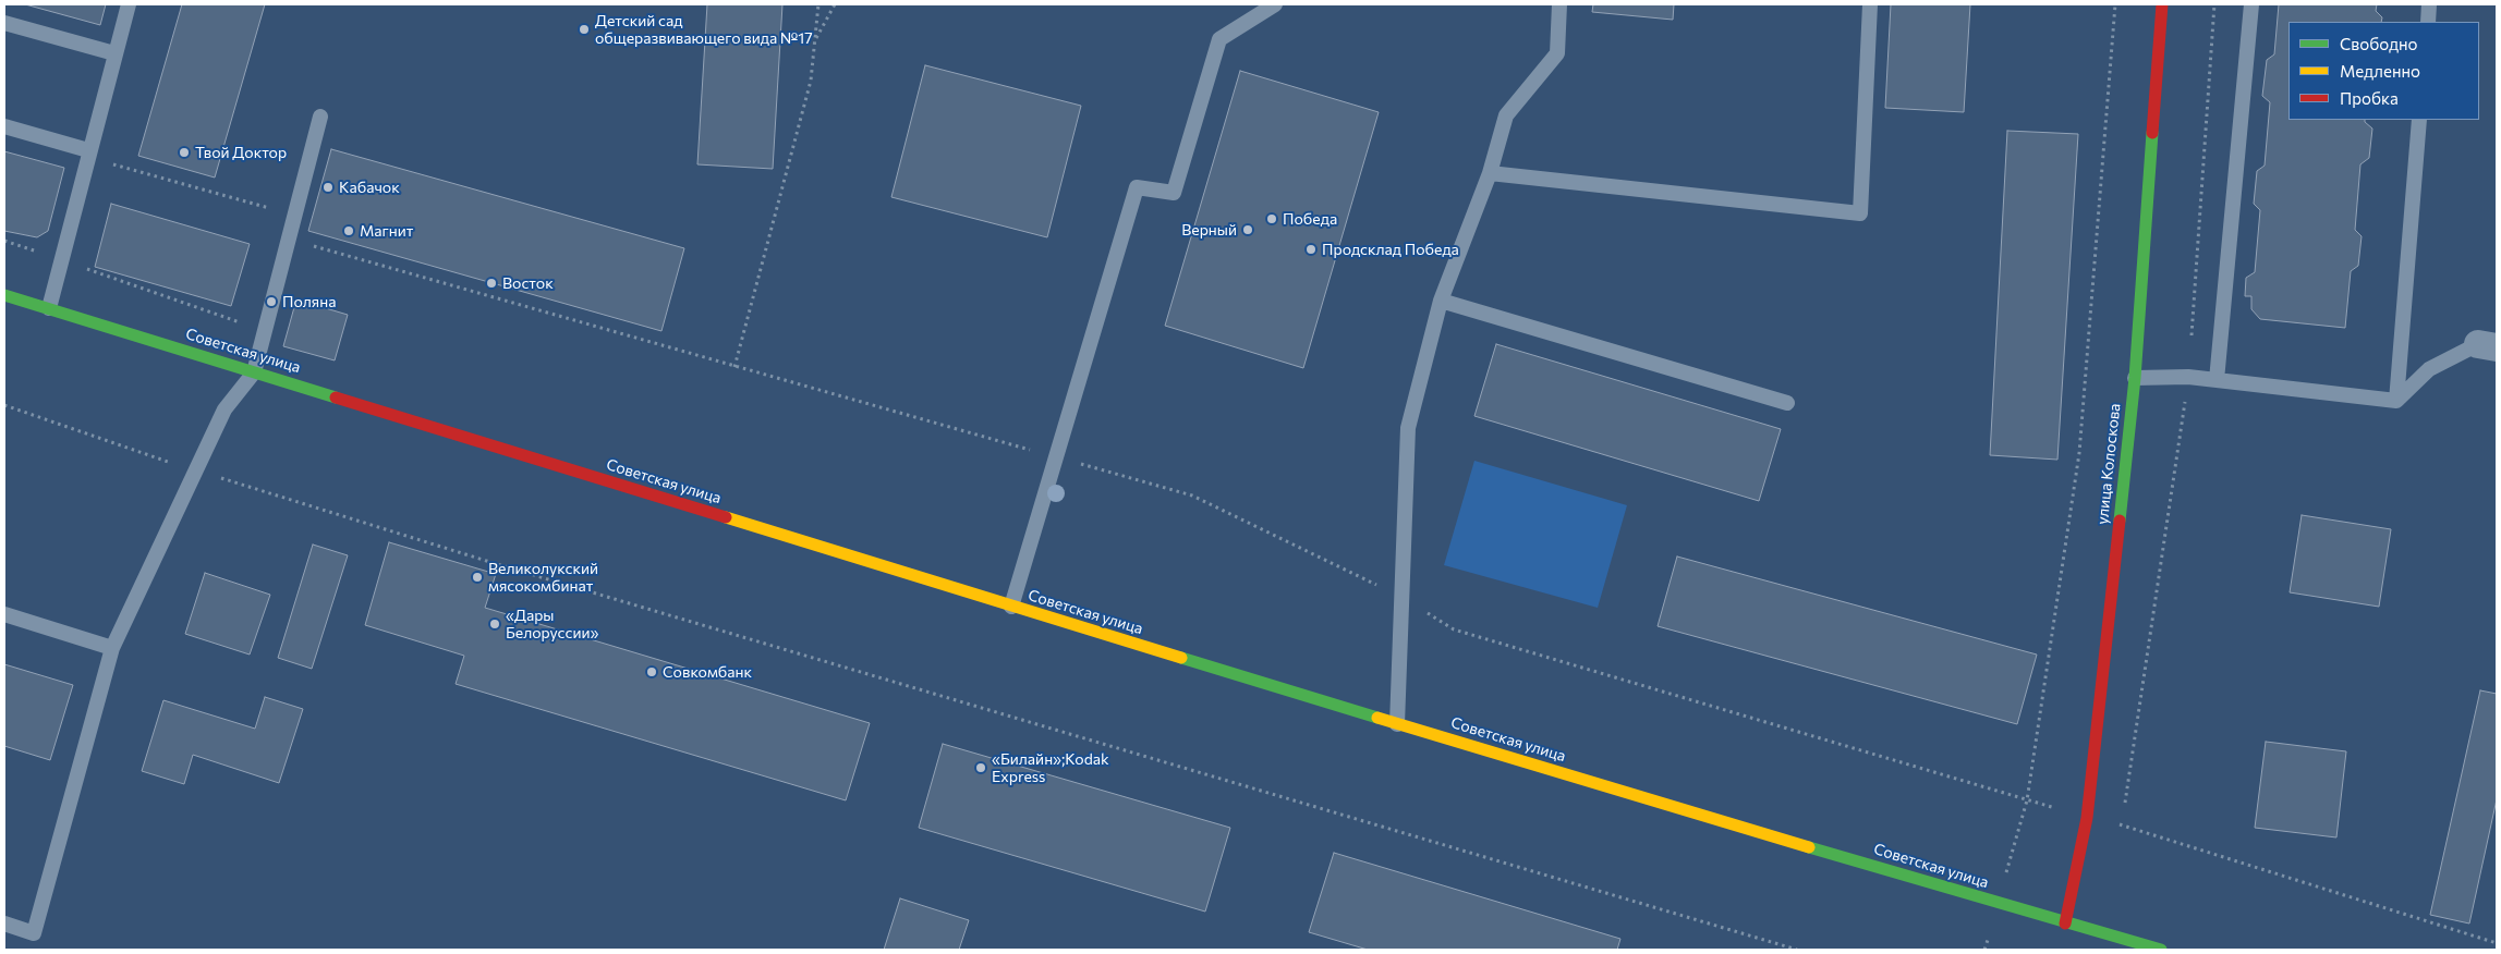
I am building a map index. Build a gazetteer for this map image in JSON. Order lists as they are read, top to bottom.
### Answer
{
  "streets": {
    "main road": ["Советская улица", "улица Колоскова"]
  },
  "crossings": [
    ["Советская улица", "улица Колоскова"]
  ],
  "places": [
    "Детский сад общеразвивающего вида №17",
    "Твой Доктор",
    "Кабачок",
    "Победа",
    "Верный",
    "Магнит",
    "Продсклад Победа",
    "Восток",
    "Поляна",
    "Великолукский мясокомбинат",
    "«Дары Белоруссии»",
    "Совкомбанк",
    "«Билайн»;Kodak Express"
  ],
  "legend": ["Свободно", "Медленно", "Пробка"]
}
